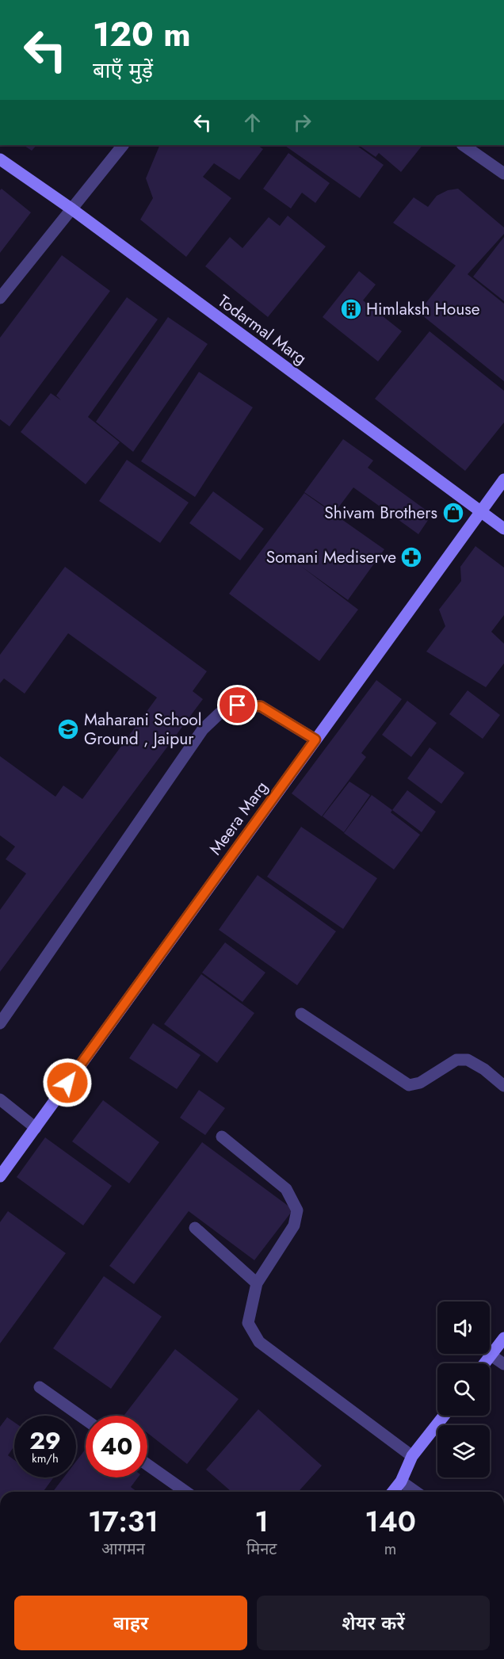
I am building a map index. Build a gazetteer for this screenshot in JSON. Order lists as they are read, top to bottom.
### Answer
{
  "streets": {
    "street": ["Todarmal Marg", "Meera Marg"]
  },
  "crossings": [
    ["Todarmal Marg", "Meera Marg"]
  ],
  "places": {
    "building": ["Himlaksh House"],
    "shop": ["Shivam Brothers"],
    "pharmacy": ["Somani Mediserve"],
    "school or university": ["Maharani School Ground , Jaipur"]
  },
  "page": {
    "turn": ["120 m", "बाएँ मुड़ें"],
    "speed": "29 km/h",
    "limit": "40",
    "eta": [
      "17:31",
      "आगमन",
      "1",
      "मिनट",
      "140",
      "m"
    ],
    "buttons": ["बाहर", "शेयर करें"]
  }
}
